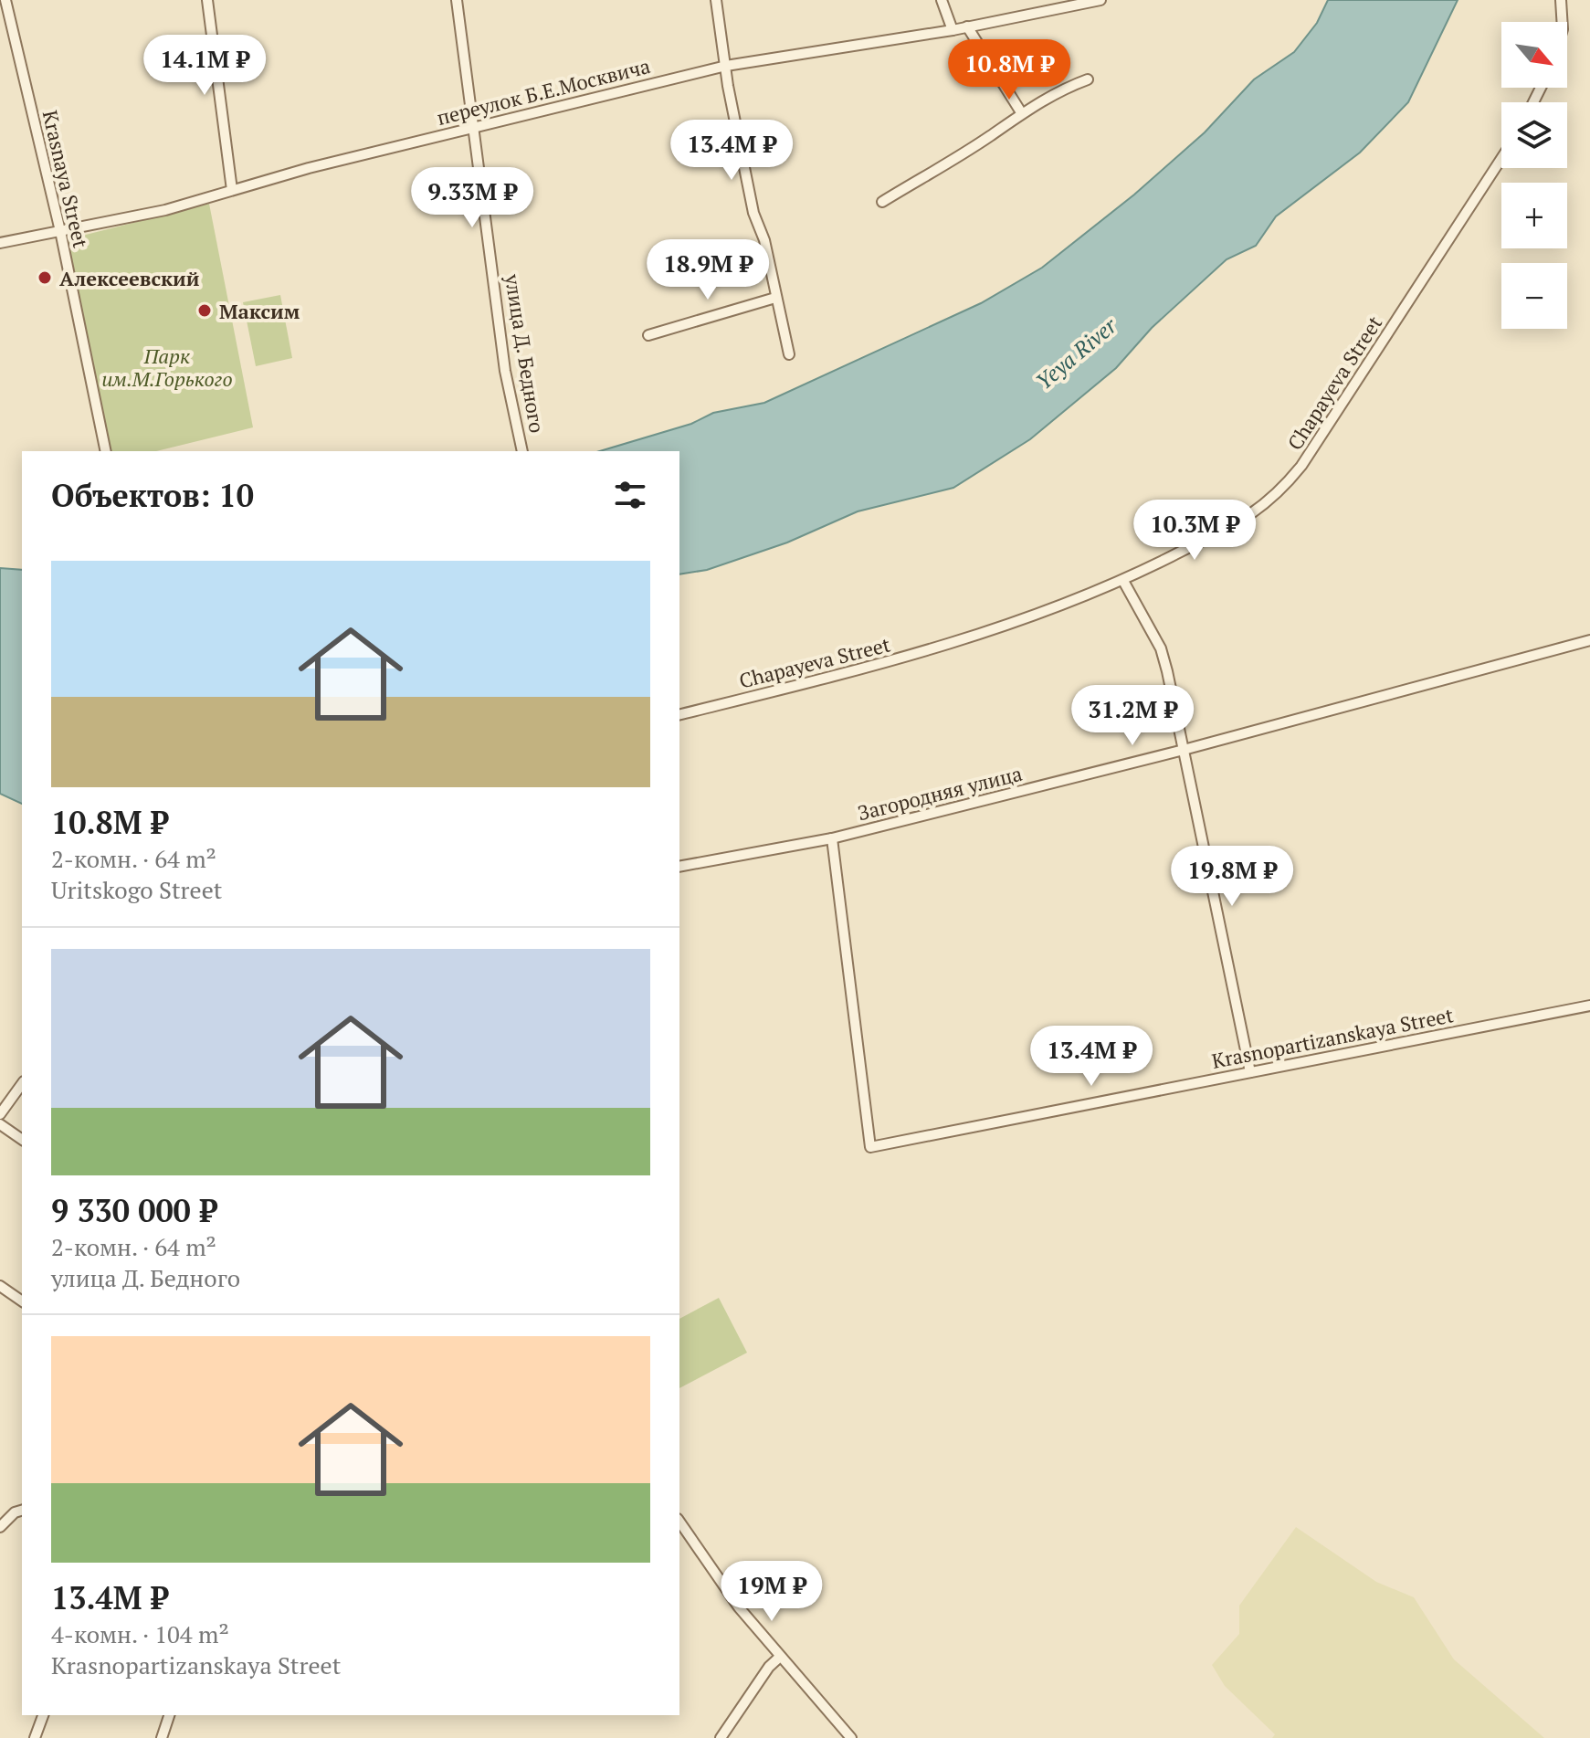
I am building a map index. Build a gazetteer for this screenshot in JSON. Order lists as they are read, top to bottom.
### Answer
{
  "streets": {
    "street": [
      "переулок Б.Е.Москвича",
      "Krasnaya Street",
      "улица Д. Бедного",
      "Chapayeva Street",
      "Загородняя улица",
      "Krasnopartizanskaya Street"
    ]
  },
  "crossings": [
    ["переулок Б.Е.Москвича", "Krasnaya Street"],
    ["переулок Б.Е.Москвича", "улица Д. Бедного"],
    ["Загородняя улица", "Krasnopartizanskaya Street"]
  ],
  "water": ["Yeya River"],
  "parks": ["Парк им.М.Горького"],
  "places": ["Алексеевский", "Максим"],
  "north": "bottom right",
  "page": {
    "map_buttons": ["+", "−"],
    "price": [
      "14.1M ₽",
      "10.8M ₽",
      "13.4M ₽",
      "9.33M ₽",
      "18.9M ₽",
      "10.3M ₽",
      "31.2M ₽",
      "19.8M ₽",
      "13.4M ₽",
      "19M ₽"
    ],
    "heading": "Объектов: 10",
    "list": [
      {
        "name": "10.8M ₽",
        "note": "2-комн. · 64 m² · Uritskogo Street"
      },
      {
        "name": "9 330 000 ₽",
        "note": "2-комн. · 64 m² · улица Д. Бедного"
      },
      {
        "name": "13.4M ₽",
        "note": "4-комн. · 104 m² · Krasnopartizanskaya Street"
      }
    ]
  }
}
